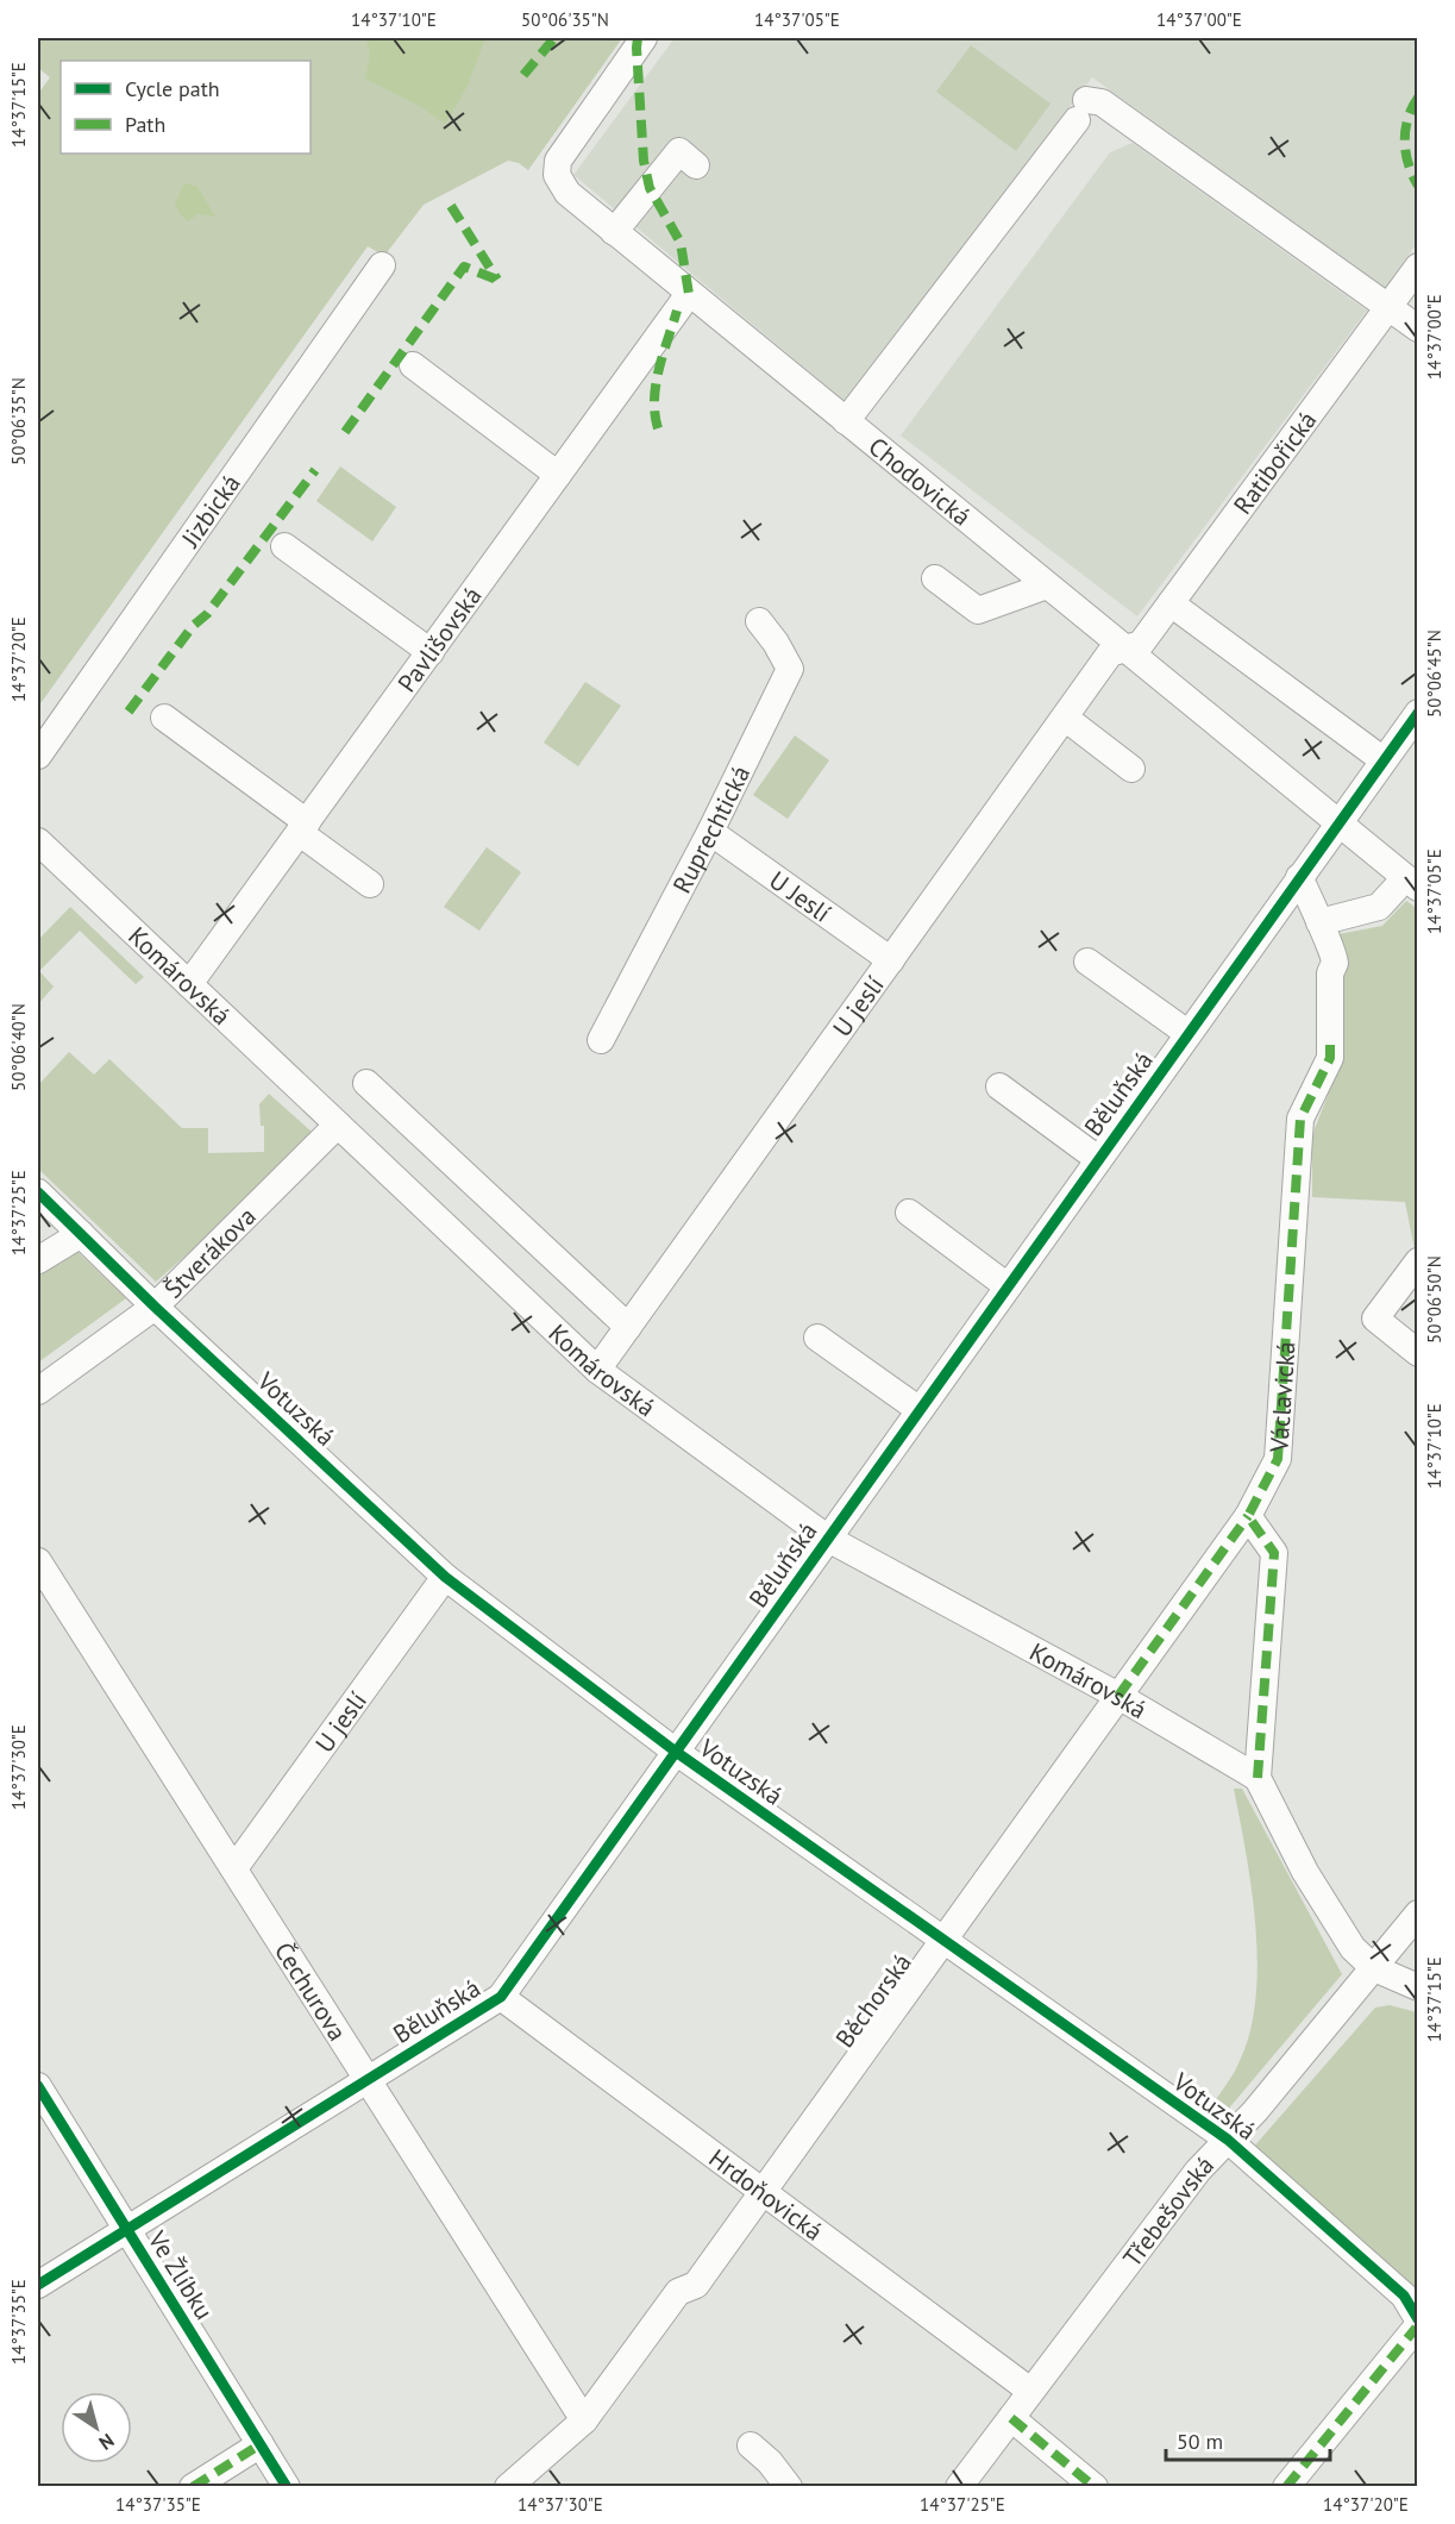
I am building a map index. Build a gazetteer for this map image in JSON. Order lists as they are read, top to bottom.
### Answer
{
  "streets": {
    "street": [
      "Ratibořická",
      "Chodovická",
      "Jizbická",
      "Pavlišovská",
      "Ruprechtická",
      "U Jeslí",
      "Komárovská",
      "U jeslí",
      "Běluňská",
      "Štverákova",
      "Václavická",
      "Votuzská",
      "Čechurova",
      "Běchorská",
      "Hrdoňovická",
      "Třebešovská",
      "Ve Žlíbku"
    ]
  },
  "crossings": [
    ["Ratibořická", "Chodovická"],
    ["Ratibořická", "U jeslí"],
    ["Chodovická", "Pavlišovská"],
    ["Chodovická", "U jeslí"],
    ["Chodovická", "Běluňská"],
    ["Pavlišovská", "Komárovská"],
    ["Ruprechtická", "U Jeslí"],
    ["U Jeslí", "U jeslí"],
    ["Komárovská", "U jeslí"],
    ["Komárovská", "Běluňská"],
    ["Komárovská", "Štverákova"],
    ["Komárovská", "Běchorská"],
    ["U jeslí", "Votuzská"],
    ["U jeslí", "Čechurova"],
    ["Běluňská", "Václavická"],
    ["Běluňská", "Votuzská"],
    ["Běluňská", "Čechurova"],
    ["Běluňská", "Hrdoňovická"],
    ["Běluňská", "Ve Žlíbku"],
    ["Štverákova", "Votuzská"],
    ["Václavická", "Běchorská"],
    ["Votuzská", "Běchorská"],
    ["Votuzská", "Třebešovská"],
    ["Čechurova", "Běchorská"],
    ["Běchorská", "Hrdoňovická"],
    ["Hrdoňovická", "Třebešovská"]
  ],
  "legend": ["Cycle path", "Path"],
  "scale_bar": "50 m",
  "north": "bottom right",
  "coordinates": [
    "14°37'10\"E",
    "50°06'35\"N",
    "14°37'05\"E",
    "14°37'00\"E",
    "14°37'15\"E",
    "14°37'20\"E",
    "50°06'45\"N",
    "50°06'40\"N",
    "14°37'25\"E",
    "50°06'50\"N",
    "14°37'30\"E",
    "14°37'35\"E"
  ]
}
